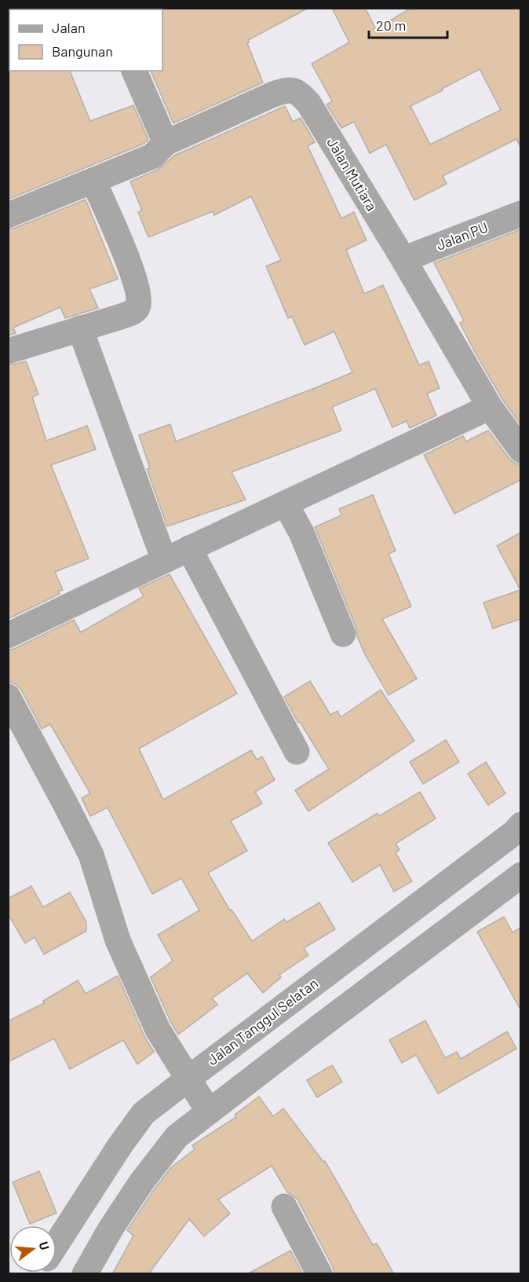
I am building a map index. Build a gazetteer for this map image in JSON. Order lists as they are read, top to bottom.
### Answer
{
  "streets": {
    "street": ["Jalan Mutiara", "Jalan PU", "Jalan Tanggul Selatan"]
  },
  "crossings": [
    ["Jalan Mutiara", "Jalan PU"]
  ],
  "legend": ["Jalan", "Bangunan"],
  "scale_bar": "20 m",
  "north": "right"
}
